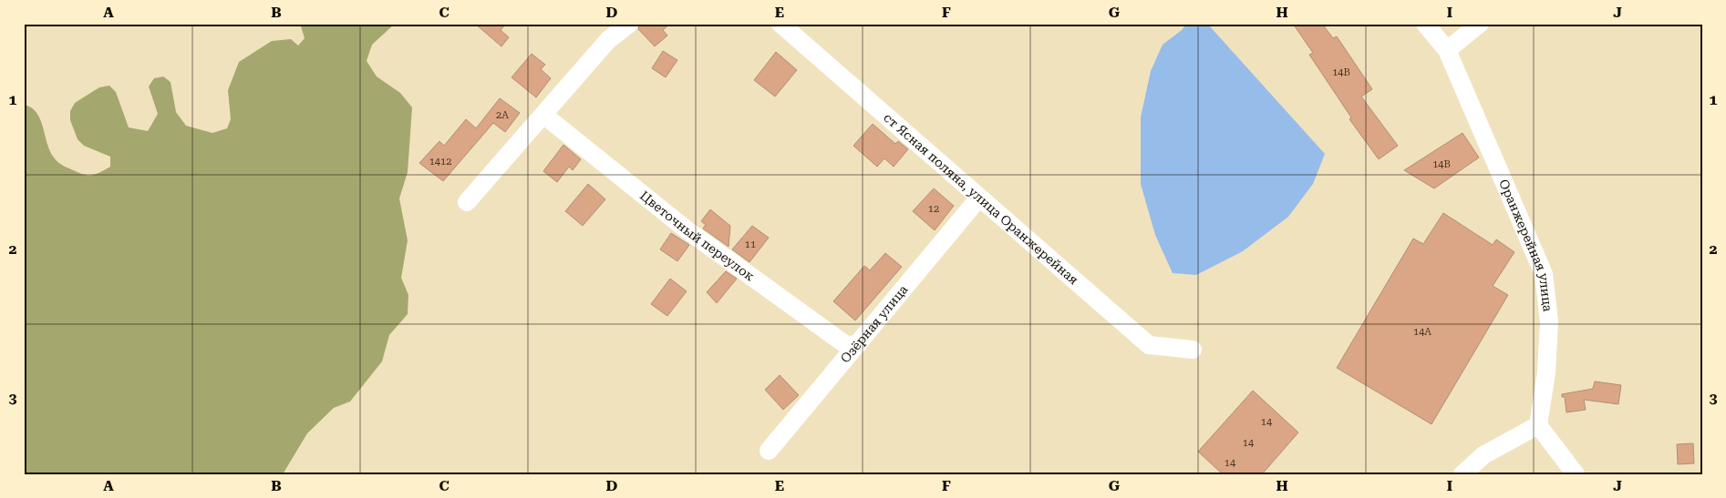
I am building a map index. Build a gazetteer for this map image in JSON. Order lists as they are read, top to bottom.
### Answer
{
  "streets": {
    "street": [
      "ст Ясная поляна, улица Оранжерейная",
      "Цветочный переулок",
      "Оранжерейная улица",
      "Озёрная улица"
    ]
  },
  "crossings": [
    ["ст Ясная поляна, улица Оранжерейная", "Озёрная улица"],
    ["Цветочный переулок", "Озёрная улица"]
  ],
  "house_numbers": [
    "14В",
    "2А",
    "1412",
    "14В",
    "12",
    "11",
    "14А",
    "14",
    "14",
    "14"
  ],
  "grid": {
    "columns": [
      "A",
      "B",
      "C",
      "D",
      "E",
      "F",
      "G",
      "H",
      "I",
      "J"
    ],
    "rows": ["1", "2", "3"]
  }
}
